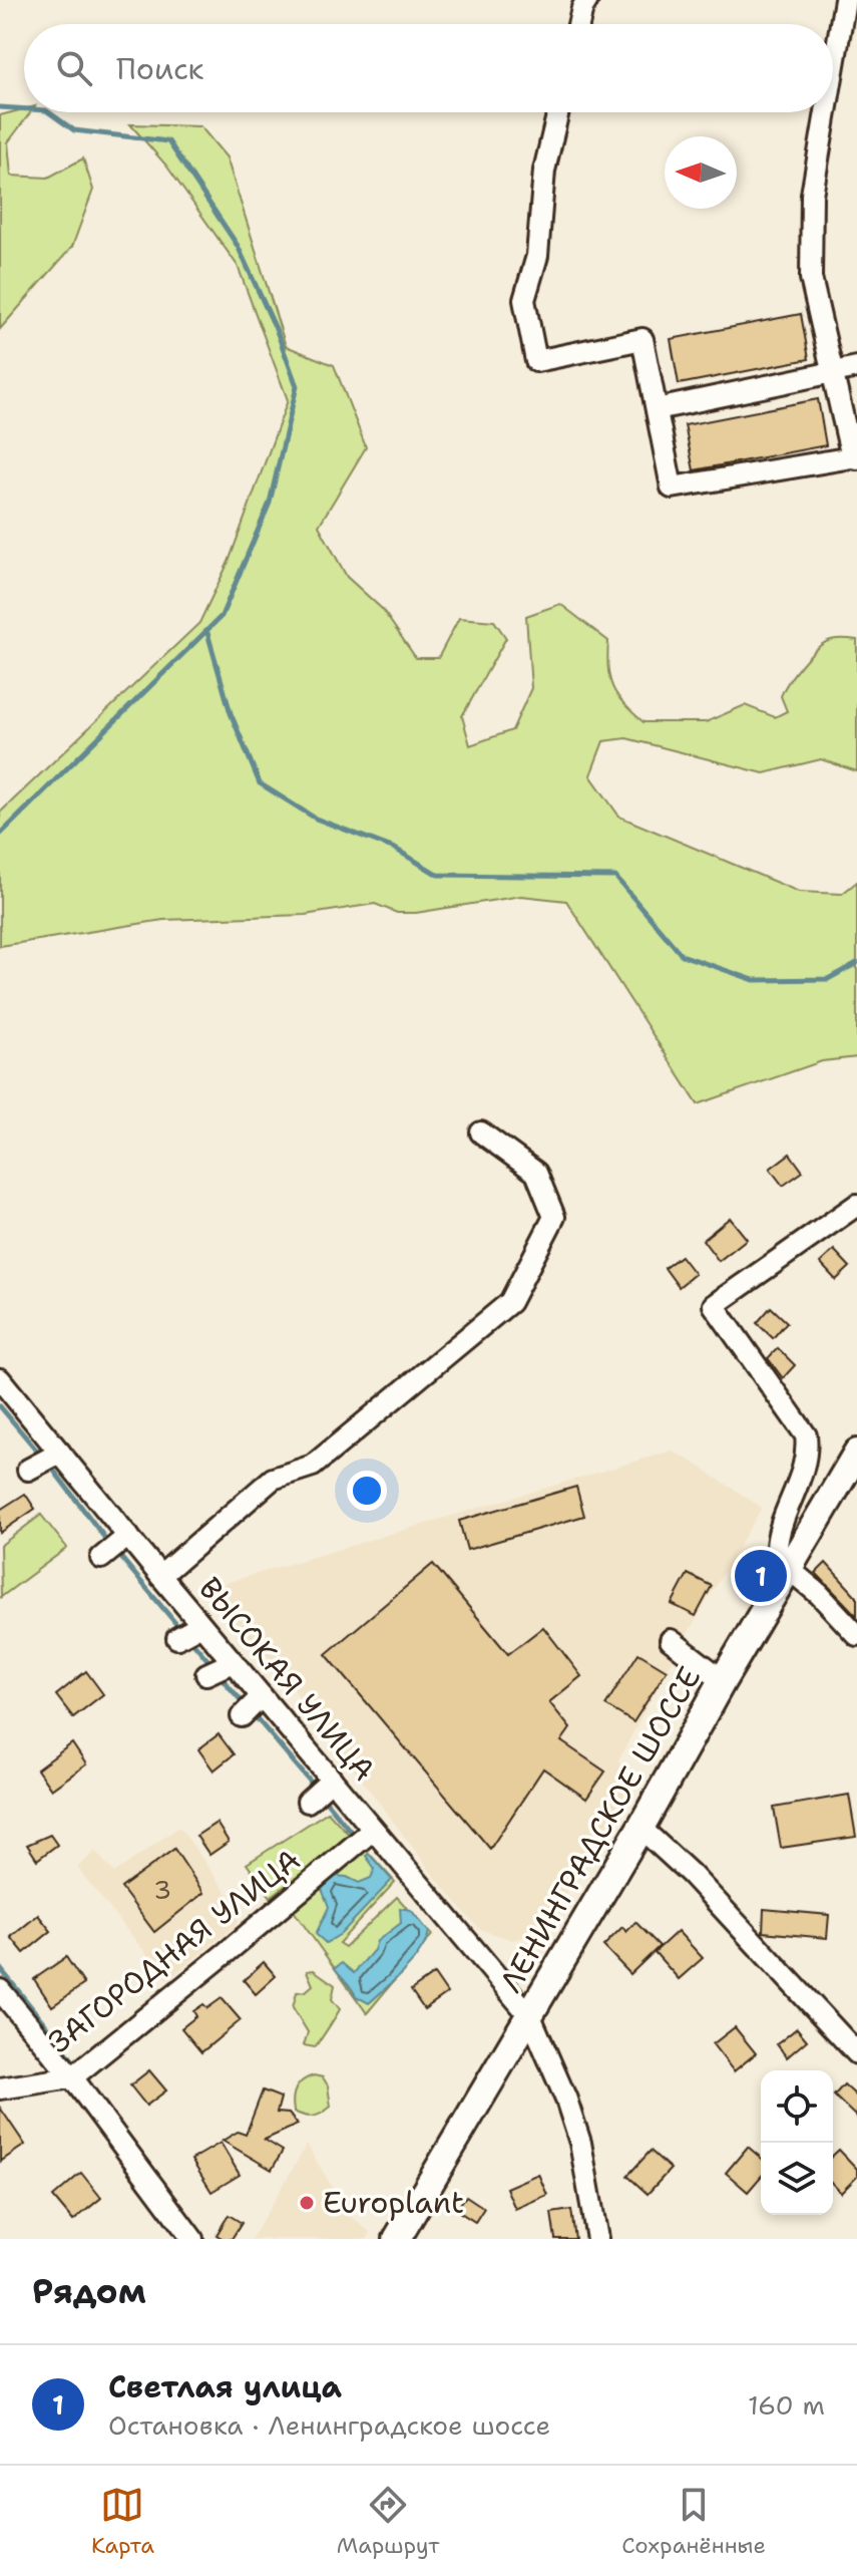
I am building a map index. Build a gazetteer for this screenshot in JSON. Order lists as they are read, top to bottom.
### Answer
{
  "streets": {
    "main road": ["ЛЕНИНГРАДСКОЕ ШОССЕ"],
    "street": ["ВЫСОКАЯ УЛИЦА", "ЗАГОРОДНАЯ УЛИЦА"]
  },
  "crossings": [
    ["ВЫСОКАЯ УЛИЦА", "ЛЕНИНГРАДСКОЕ ШОССЕ"],
    ["ВЫСОКАЯ УЛИЦА", "ЗАГОРОДНАЯ УЛИЦА"]
  ],
  "places": ["Europlant"],
  "house_numbers": ["3"],
  "north": "left",
  "page": {
    "search": "Поиск",
    "pins": "1",
    "heading": "Рядом",
    "list": [
      {
        "mark": "1",
        "name": "Светлая улица",
        "note": "Остановка · Ленинградское шоссе",
        "value": "160 m"
      }
    ],
    "nav": ["Карта", "Маршрут", "Сохранённые"]
  }
}
